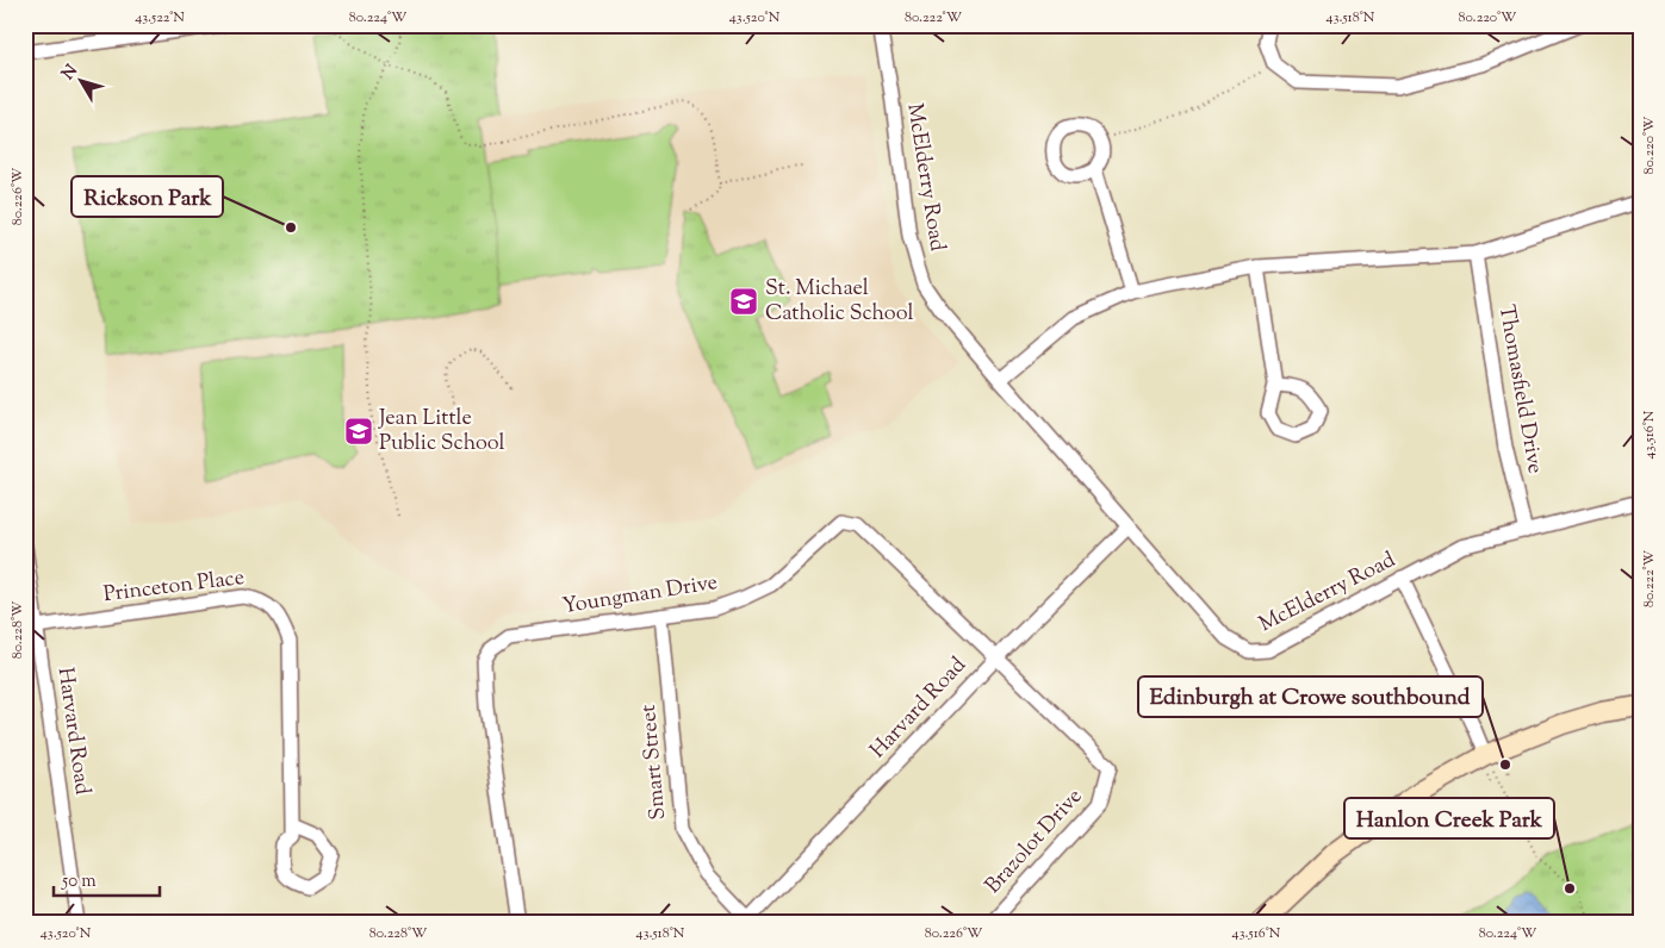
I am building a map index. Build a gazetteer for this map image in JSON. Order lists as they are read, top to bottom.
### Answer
{
  "streets": {
    "street": [
      "McElderry Road",
      "Thomasfield Drive",
      "Princeton Place",
      "Youngman Drive",
      "Harvard Road",
      "Smart Street",
      "Brazolot Drive"
    ]
  },
  "crossings": [
    ["McElderry Road", "Thomasfield Drive"],
    ["McElderry Road", "Harvard Road"],
    ["Princeton Place", "Harvard Road"],
    ["Youngman Drive", "Harvard Road"],
    ["Youngman Drive", "Smart Street"],
    ["Youngman Drive", "Brazolot Drive"],
    ["Harvard Road", "Smart Street"],
    ["Harvard Road", "Brazolot Drive"]
  ],
  "places": {
    "other": ["Rickson Park", "Edinburgh at Crowe southbound", "Hanlon Creek Park"],
    "school or university": ["St. Michael Catholic School", "Jean Little Public School"]
  },
  "scale_bar": "50 m",
  "north": "top left",
  "coordinates": [
    "43.522°N",
    "80.224°W",
    "43.520°N",
    "80.222°W",
    "43.518°N",
    "80.220°W",
    "80.226°W",
    "43.516°N",
    "80.228°W"
  ]
}
